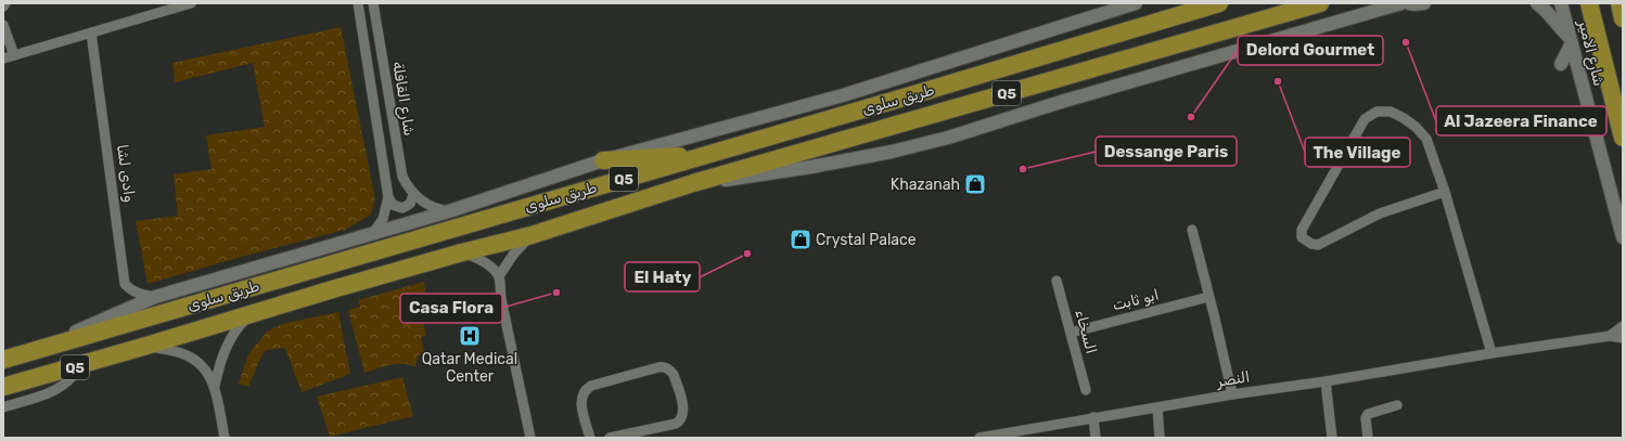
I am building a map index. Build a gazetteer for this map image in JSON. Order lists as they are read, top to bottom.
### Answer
{
  "streets": {
    "highway": ["Q5", "طريق سلوى"],
    "main road": ["شارع الامير"],
    "street": [
      "شارع القافلة",
      "وادى لشا",
      "ابو ثابت",
      "السخاء",
      "النصر"
    ]
  },
  "crossings": [
    ["شارع القافلة", "طريق سلوى"],
    ["طريق سلوى", "وادى لشا"],
    ["ابو ثابت", "السخاء"]
  ],
  "places": {
    "other": [
      "Al Jazeera Finance",
      "The Village",
      "Delord Gourmet",
      "Dessange Paris",
      "El Haty",
      "Casa Flora"
    ],
    "shop": ["Khazanah", "Crystal Palace"],
    "hospital": ["Qatar Medical Center"]
  }
}
